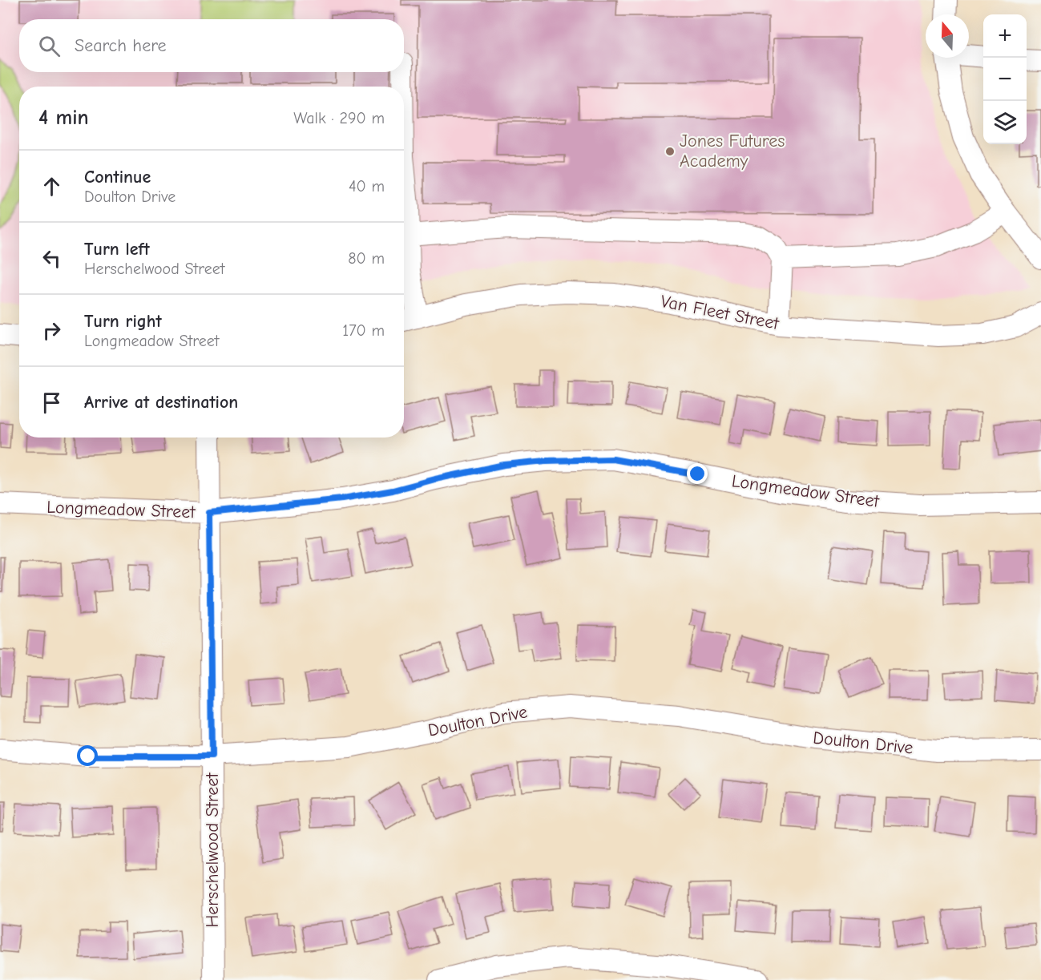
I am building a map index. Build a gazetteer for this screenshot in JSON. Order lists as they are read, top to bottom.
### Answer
{
  "streets": {
    "street": [
      "Van Fleet Street",
      "Longmeadow Street",
      "Doulton Drive",
      "Herschelwood Street"
    ]
  },
  "crossings": [
    ["Longmeadow Street", "Herschelwood Street"],
    ["Doulton Drive", "Herschelwood Street"]
  ],
  "places": ["Jones Futures Academy"],
  "north": "top",
  "page": {
    "map_buttons": ["+", "−"],
    "search": "Search here",
    "heading": ["4 min", "Walk · 290 m"],
    "list": [
      ["Continue", "Doulton Drive", "40 m"],
      ["Turn left", "Herschelwood Street", "80 m"],
      ["Turn right", "Longmeadow Street", "170 m"],
      "Arrive at destination"
    ]
  }
}
